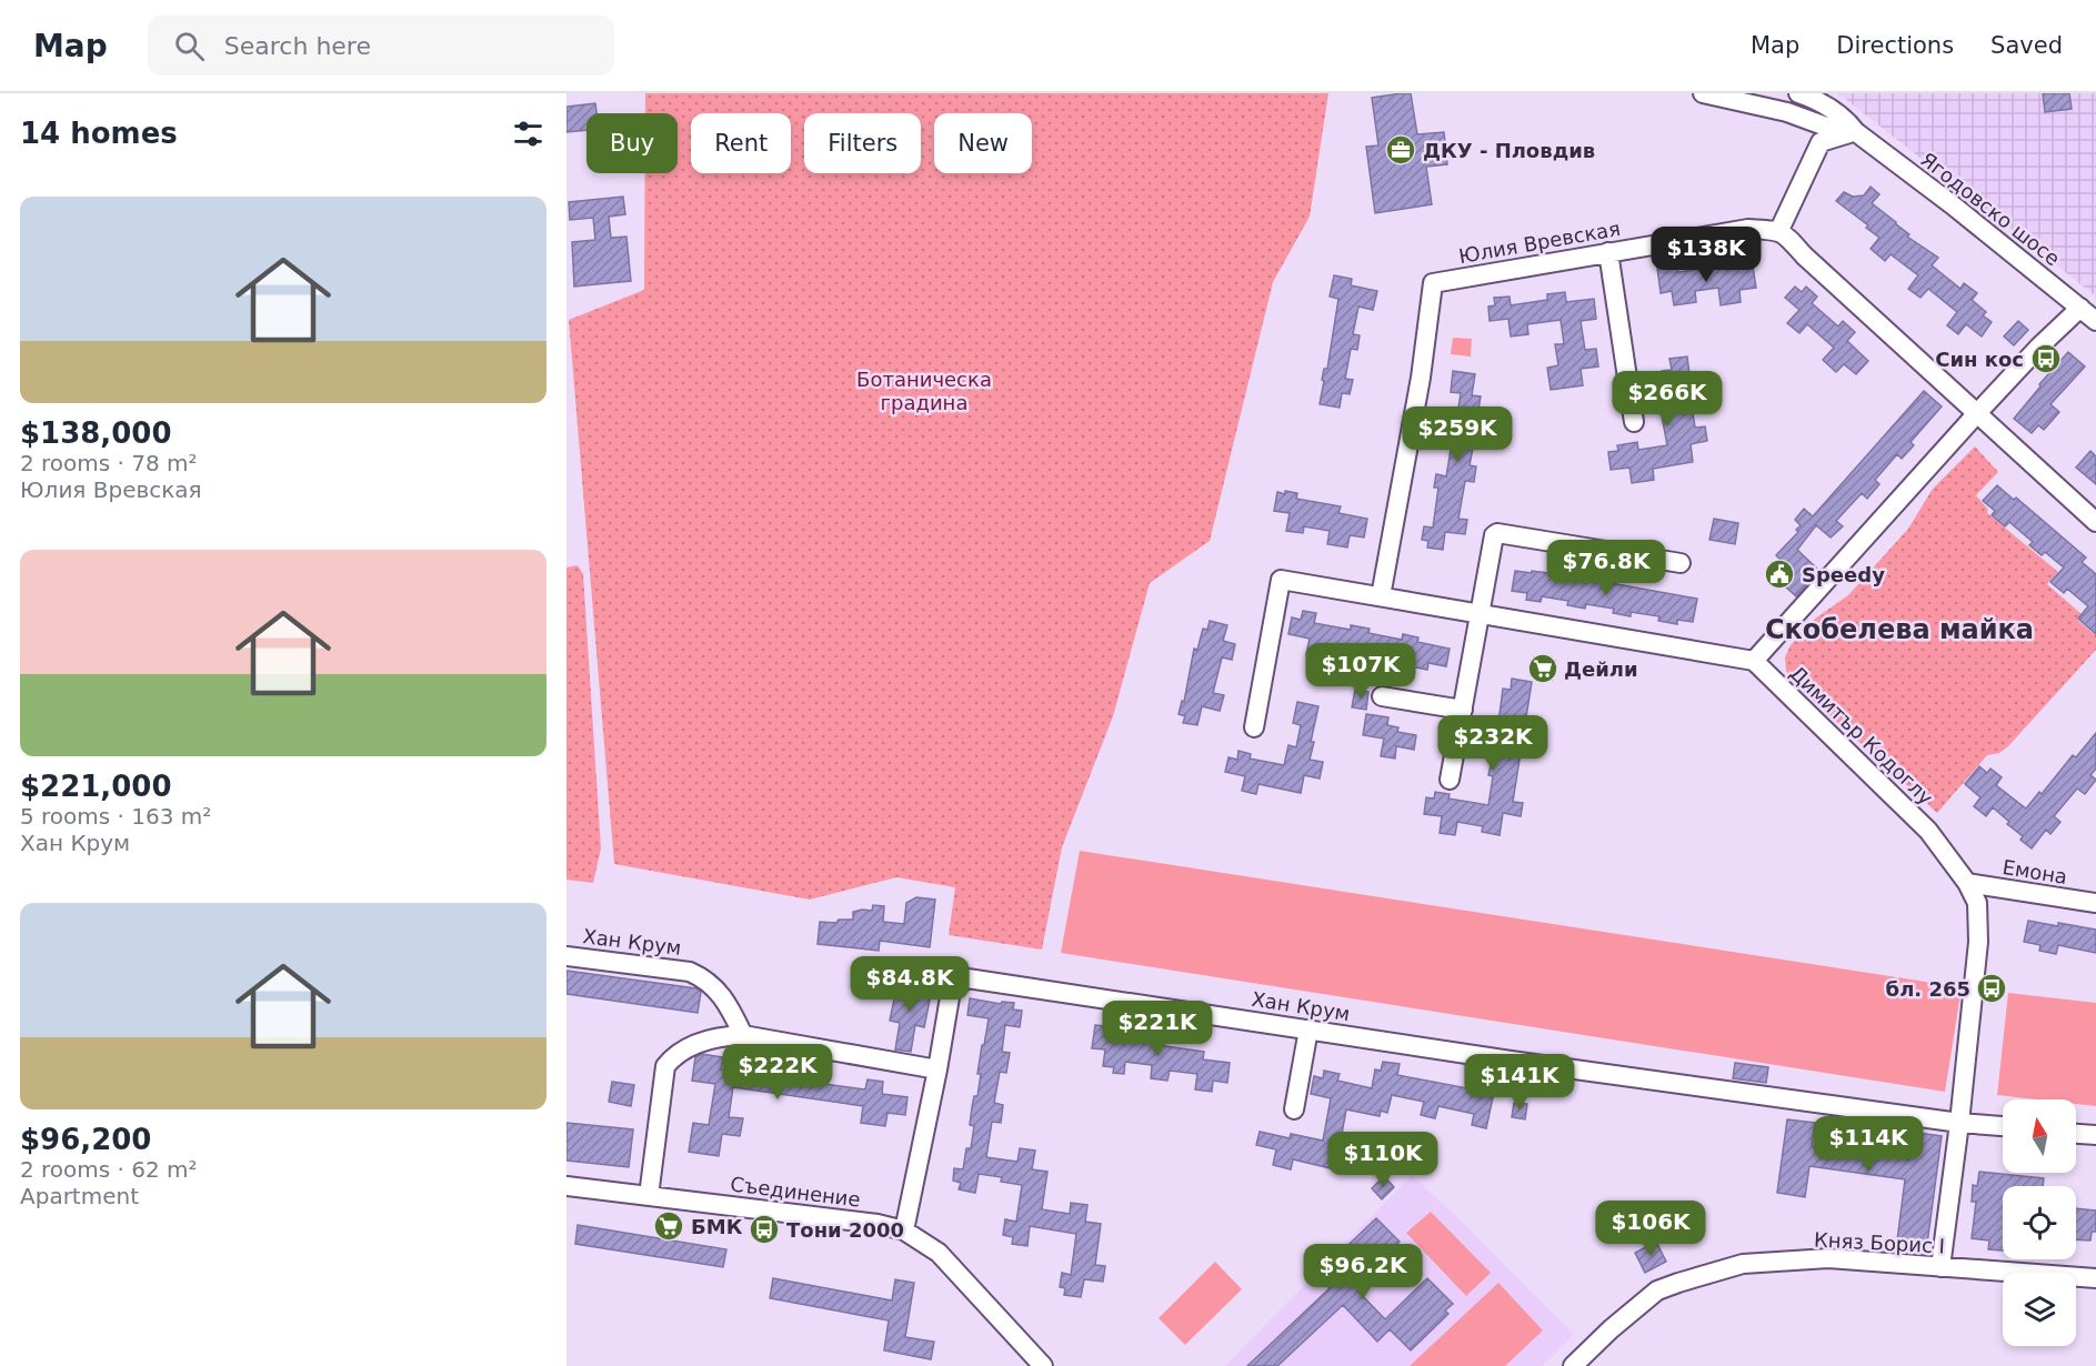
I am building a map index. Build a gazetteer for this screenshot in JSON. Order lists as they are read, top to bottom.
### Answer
{
  "streets": {
    "street": [
      "Ягодовско шосе",
      "Юлия Вревская",
      "Димитър Кодоглу",
      "Емона",
      "Хан Крум",
      "Съединение",
      "Княз Борис I"
    ]
  },
  "crossings": [
    ["Димитър Кодоглу", "Емона"],
    ["Димитър Кодоглу", "Хан Крум"],
    ["Димитър Кодоглу", "Княз Борис I"],
    ["Хан Крум", "Съединение"]
  ],
  "districts": ["Скобелева майка"],
  "parks": ["Ботаническа градина"],
  "places": {
    "office": ["ДКУ - Пловдив"],
    "bus stop": ["Син кос", "бл. 265", "Тони 2000"],
    "public building": ["Speedy"],
    "supermarket": ["Дейли", "БМК"]
  },
  "north": "top",
  "page": {
    "header": "Map",
    "search": "Search here",
    "nav": ["Map", "Directions", "Saved"],
    "heading": "14 homes",
    "chip": [
      "Buy",
      "Rent",
      "Filters",
      "New"
    ],
    "list": [
      {
        "name": "$138,000",
        "note": "2 rooms · 78 m² · Юлия Вревская"
      },
      {
        "name": "$221,000",
        "note": "5 rooms · 163 m² · Хан Крум"
      },
      {
        "name": "$96,200",
        "note": "2 rooms · 62 m² · Apartment"
      }
    ],
    "price": [
      "$138K",
      "$266K",
      "$259K",
      "$76.8K",
      "$107K",
      "$232K",
      "$84.8K",
      "$221K",
      "$222K",
      "$141K",
      "$114K",
      "$110K",
      "$106K",
      "$96.2K"
    ]
  }
}
